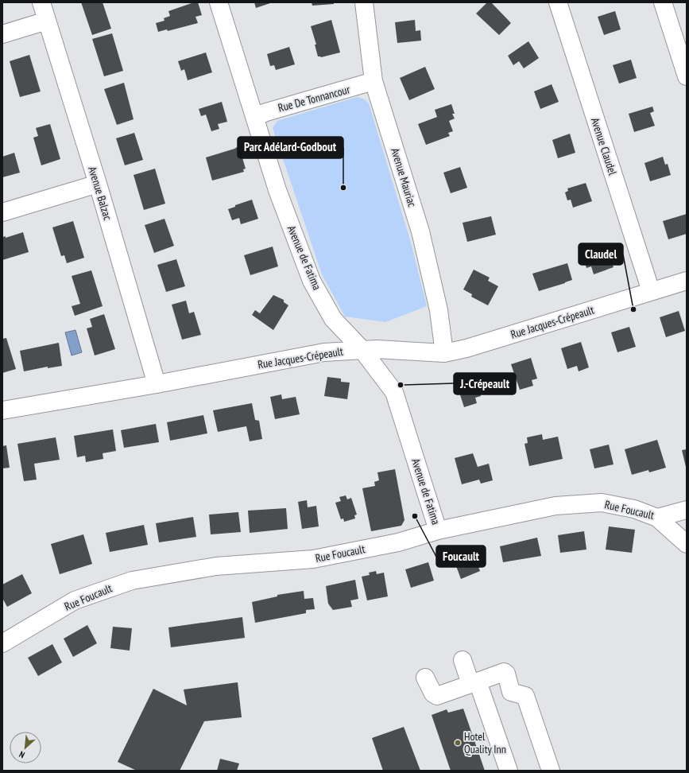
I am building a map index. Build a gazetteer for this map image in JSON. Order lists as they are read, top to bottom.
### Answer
{
  "streets": {
    "street": [
      "Rue De Tonnancour",
      "Avenue Claudel",
      "Avenue Mauriac",
      "Avenue Balzac",
      "Avenue de Fatima",
      "Rue Jacques-Crépeault",
      "Rue Foucault"
    ]
  },
  "crossings": [
    ["Rue De Tonnancour", "Avenue Mauriac"],
    ["Rue De Tonnancour", "Avenue de Fatima"],
    ["Avenue Claudel", "Rue Jacques-Crépeault"],
    ["Avenue Mauriac", "Rue Jacques-Crépeault"],
    ["Avenue Balzac", "Rue Jacques-Crépeault"],
    ["Avenue de Fatima", "Rue Jacques-Crépeault"],
    ["Avenue de Fatima", "Rue Foucault"]
  ],
  "places": [
    "Parc Adélard-Godbout",
    "Claudel",
    "J.-Crépeault",
    "Foucault",
    "Hotel Quality Inn"
  ],
  "north": "bottom left"
}
